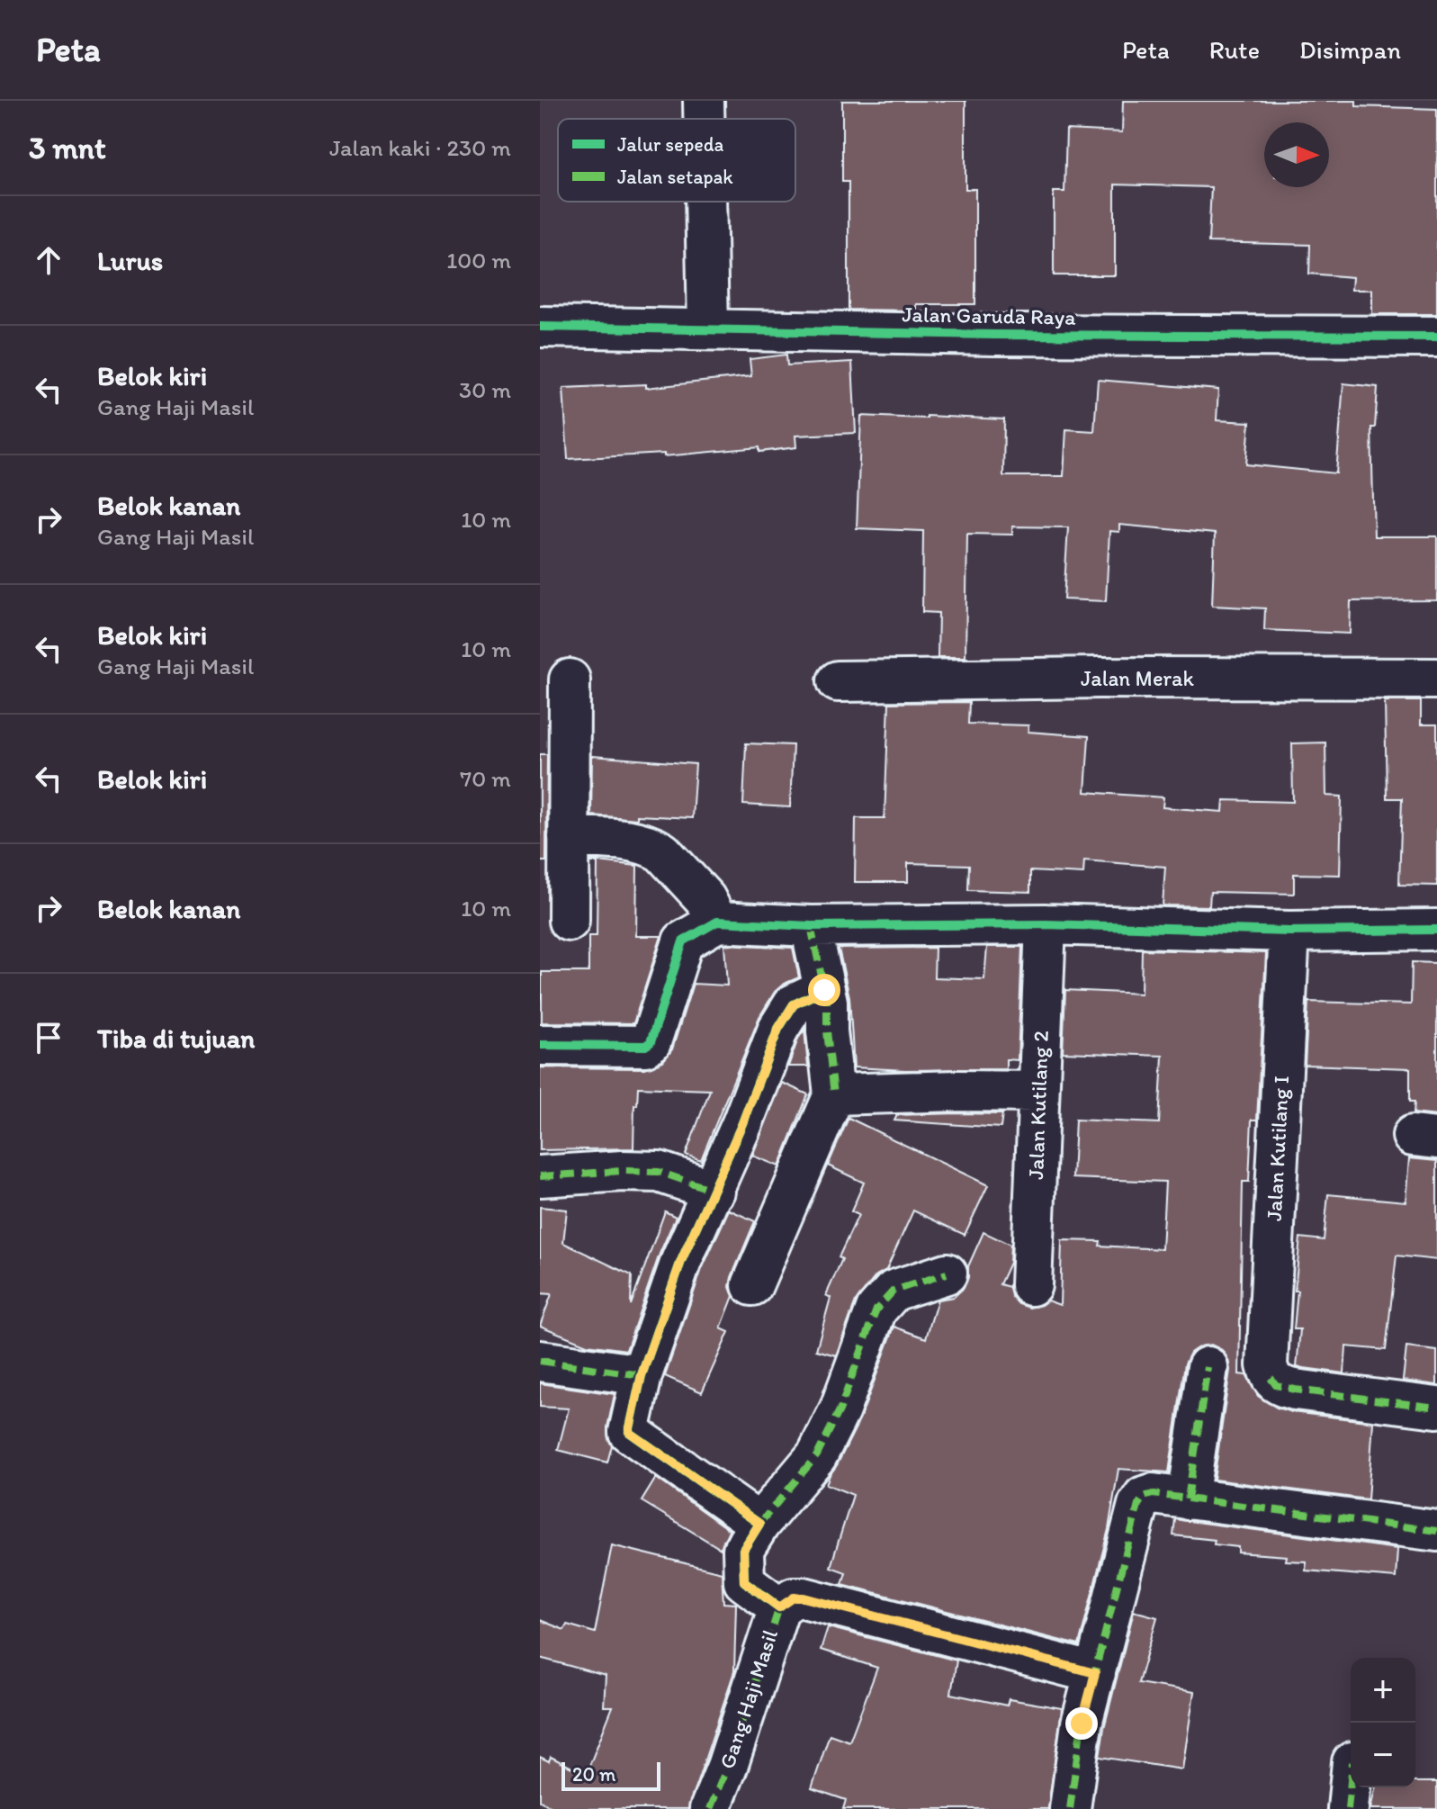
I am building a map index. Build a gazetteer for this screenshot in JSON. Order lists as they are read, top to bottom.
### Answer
{
  "streets": {
    "street": [
      "Jalan Garuda Raya",
      "Jalan Merak",
      "Jalan Kutilang 2",
      "Jalan Kutilang I",
      "Gang Haji Masil"
    ]
  },
  "legend": ["Jalur sepeda", "Jalan setapak"],
  "scale_bar": "20 m",
  "north": "right",
  "page": {
    "header": "Peta",
    "nav": ["Peta", "Rute", "Disimpan"],
    "heading": ["3 mnt", "Jalan kaki · 230 m"],
    "list": [
      ["Lurus", "100 m"],
      ["Belok kiri", "Gang Haji Masil", "30 m"],
      ["Belok kanan", "Gang Haji Masil", "10 m"],
      ["Belok kiri", "Gang Haji Masil", "10 m"],
      ["Belok kiri", "70 m"],
      ["Belok kanan", "10 m"],
      "Tiba di tujuan"
    ],
    "map_buttons": ["+", "−"],
    "scale": "20 m"
  }
}
